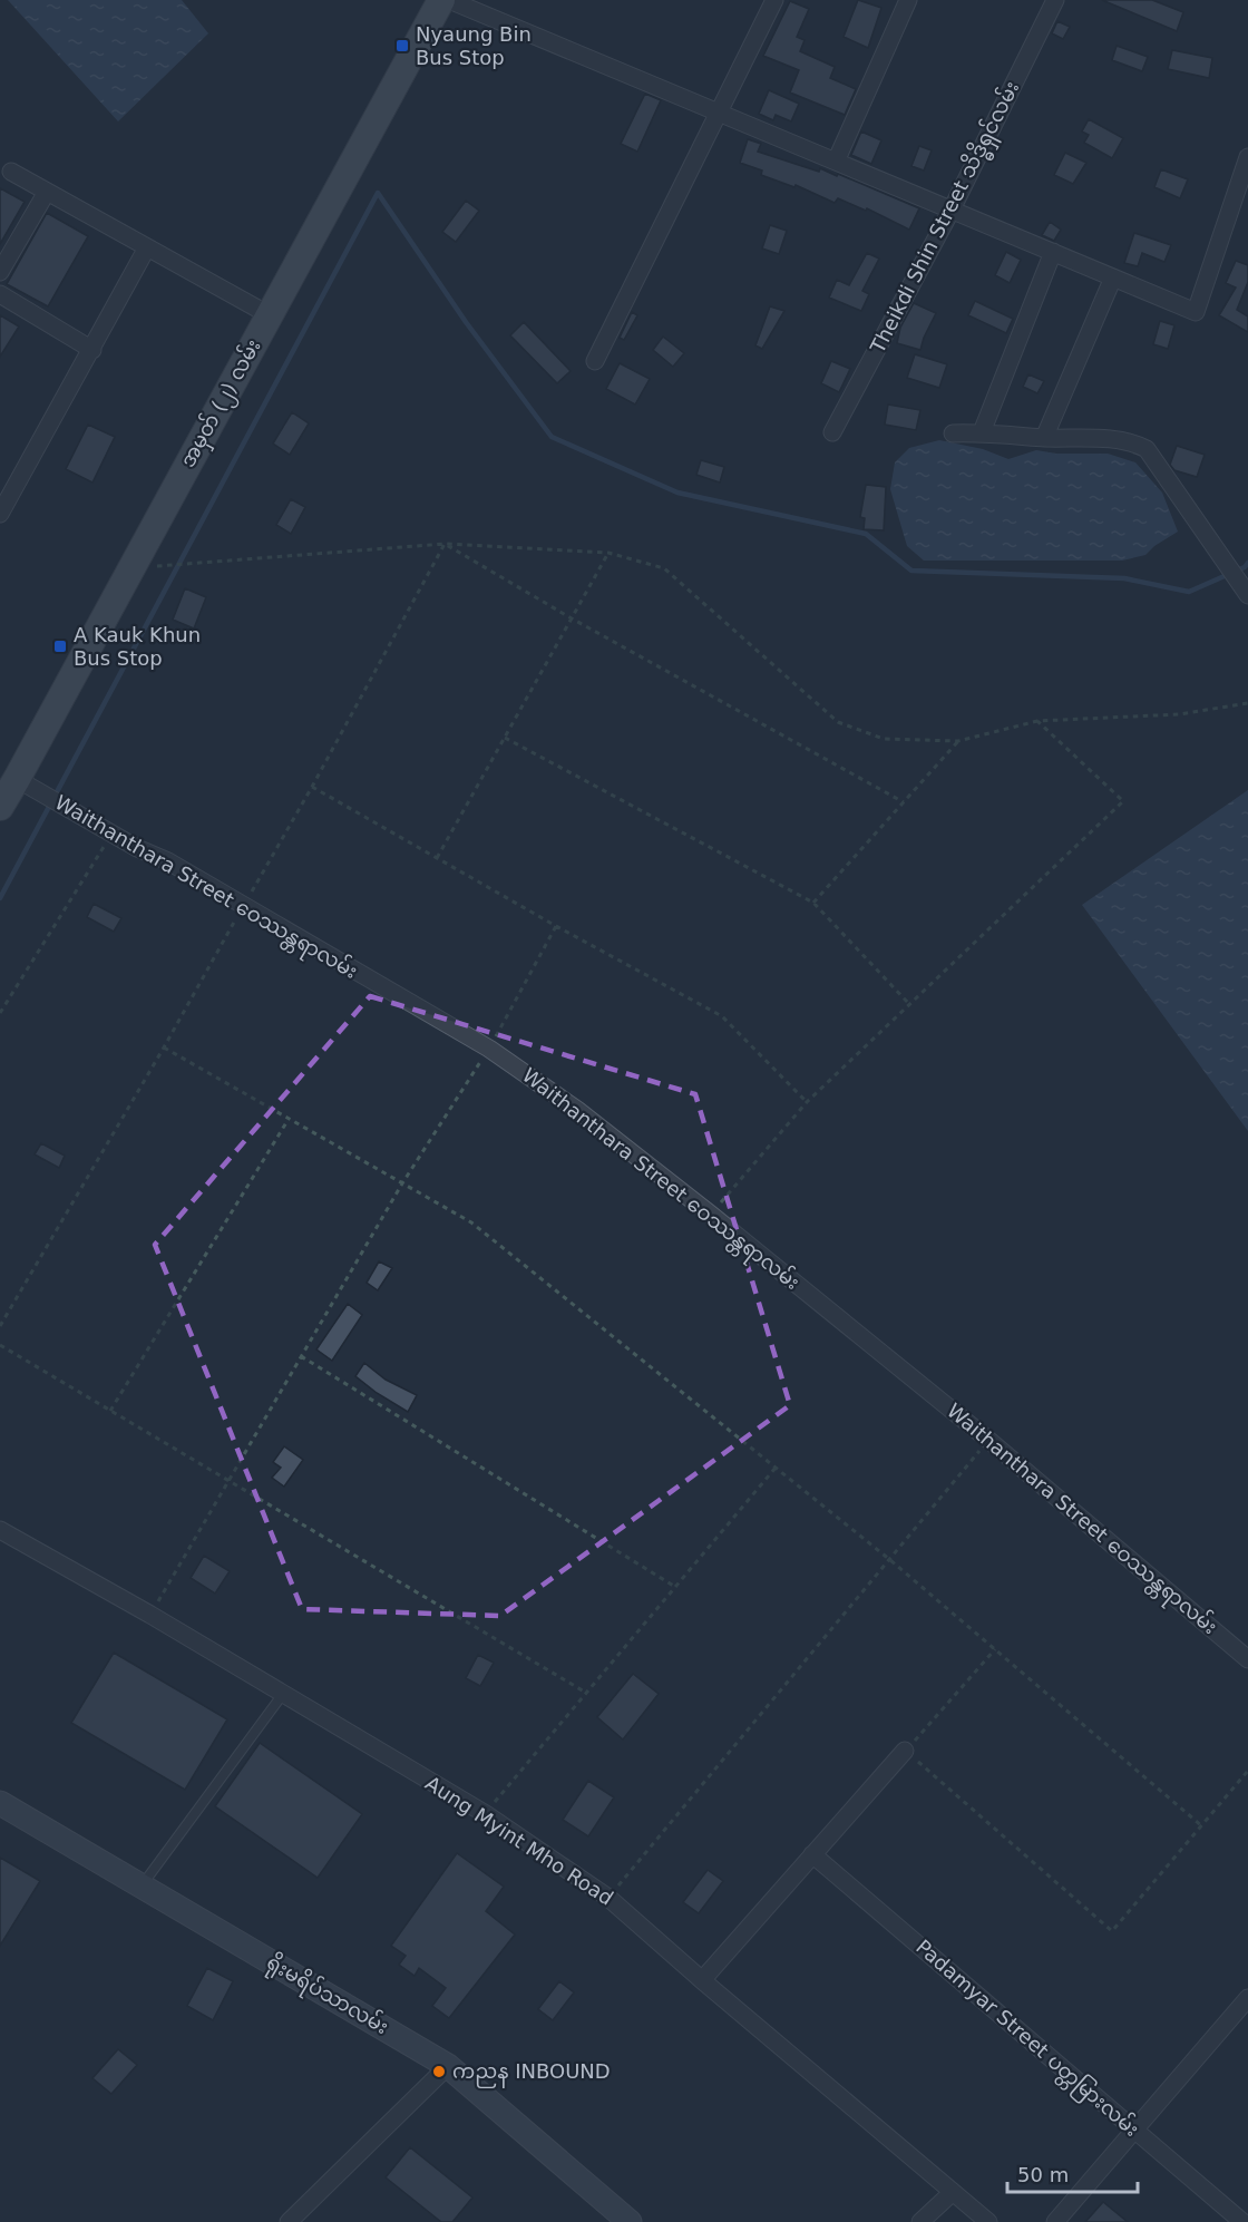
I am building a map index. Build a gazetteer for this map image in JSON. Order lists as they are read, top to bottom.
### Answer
{
  "streets": {
    "main road": ["အမှတ် (၂) လမ်း"],
    "street": [
      "Theikdi Shin Street သိဒ္ဓိရှင်လမ်း",
      "Waithanthara Street ဝေဿန္တရာလမ်း",
      "Aung Myint Mho Road",
      "ရိုးမရိပ်သာလမ်း",
      "Padamyar Street ပတ္တမြားလမ်း"
    ]
  },
  "crossings": [
    ["အမှတ် (၂) လမ်း", "Waithanthara Street ဝေဿန္တရာလမ်း"]
  ],
  "places": {
    "transit": ["Nyaung Bin Bus Stop", "A Kauk Khun Bus Stop"],
    "other": ["ကညန INBOUND"]
  },
  "scale_bar": "50 m"
}
